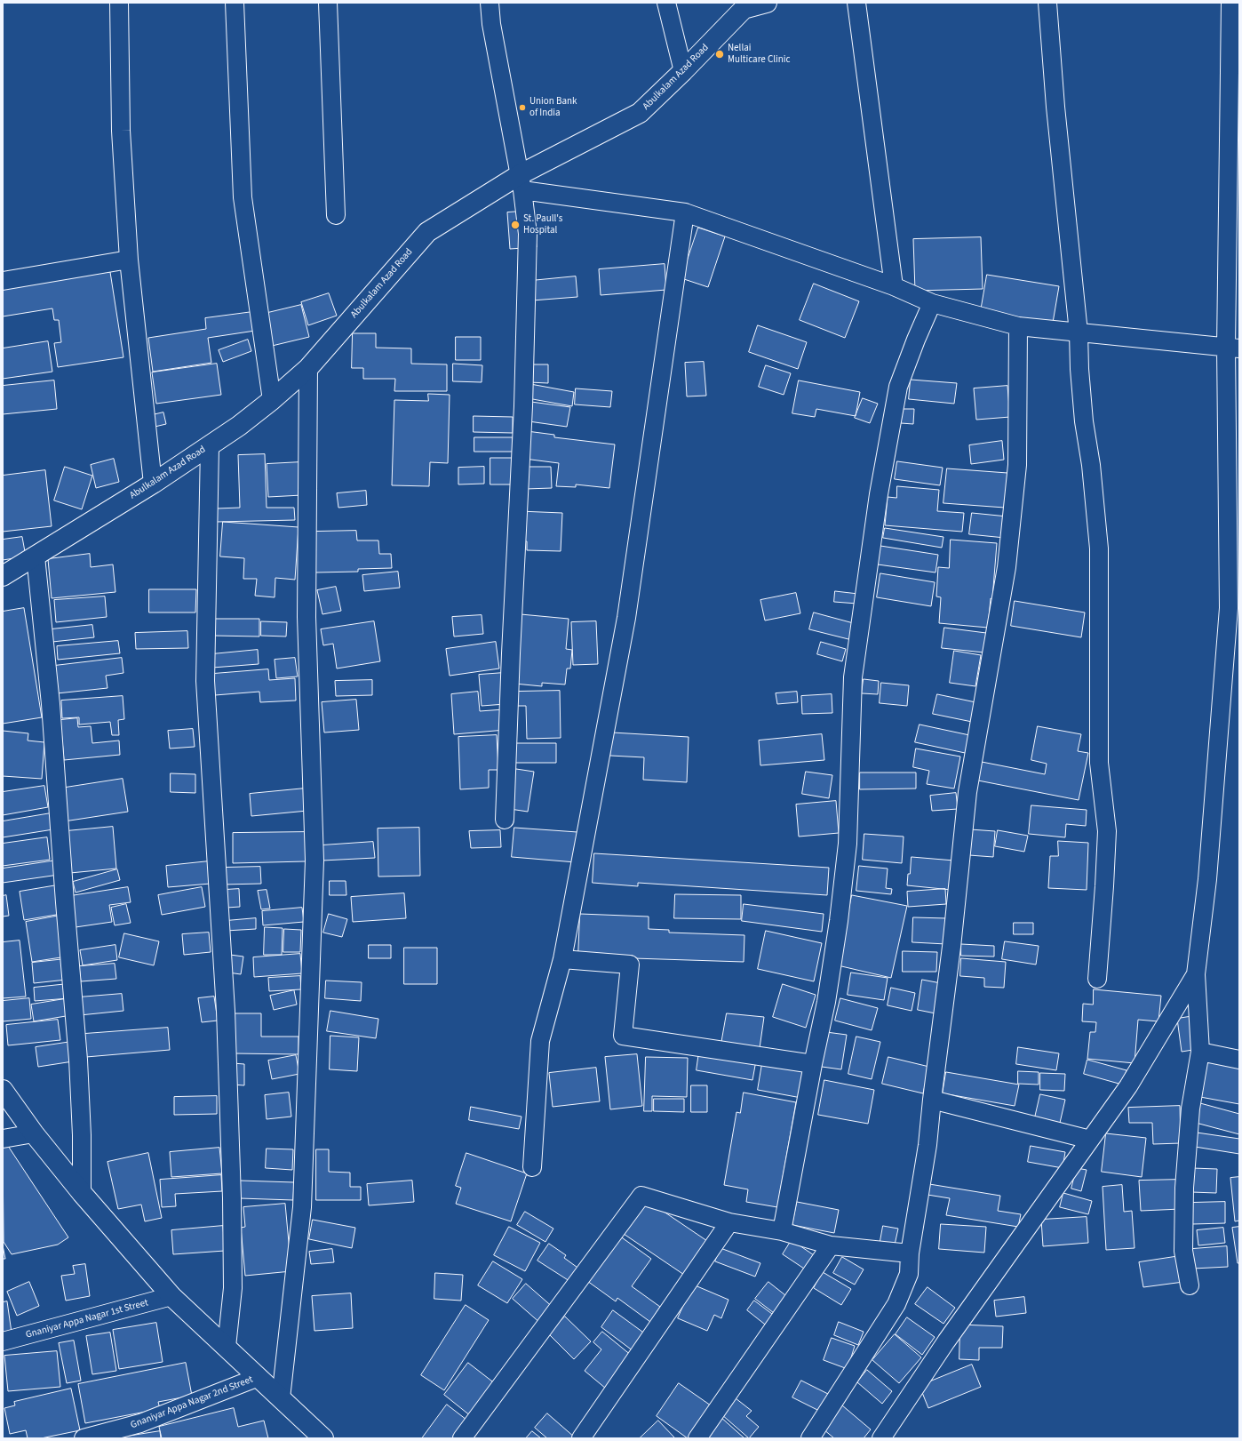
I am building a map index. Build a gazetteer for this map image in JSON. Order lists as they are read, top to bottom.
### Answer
{
  "streets": {
    "main road": ["Abulkalam Azad Road"],
    "street": ["Gnaniyar Appa Nagar 1st Street", "Gnaniyar Appa Nagar 2nd Street"]
  },
  "places": ["Nellai Multicare Clinic", "Union Bank of India", "St. Paull's Hospital"]
}
